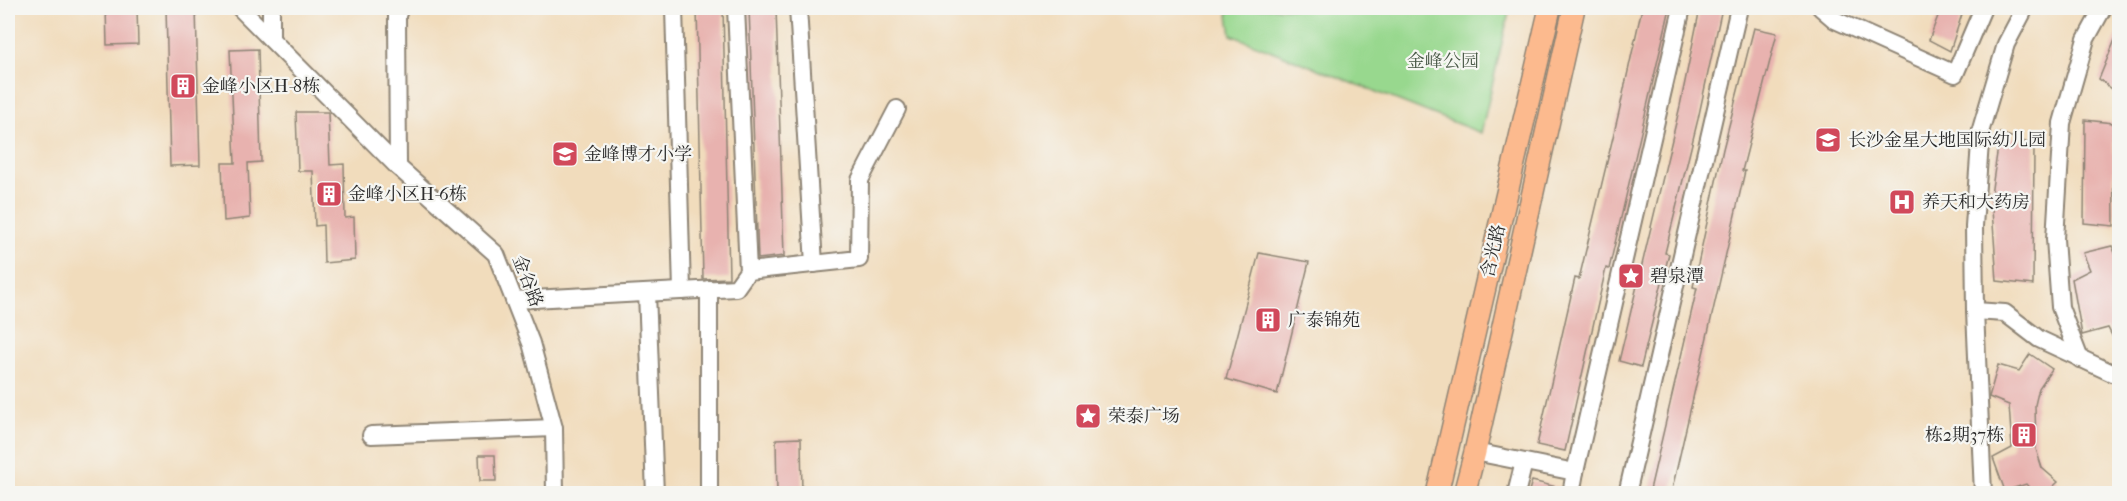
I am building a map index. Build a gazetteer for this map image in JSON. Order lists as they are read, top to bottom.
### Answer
{
  "streets": {
    "main road": ["含光路"],
    "street": ["金谷路"]
  },
  "parks": ["金峰公园"],
  "places": {
    "building": [
      "金峰小区H-8栋",
      "金峰小区H-6栋",
      "广泰锦苑",
      "栋2期37栋"
    ],
    "school or university": ["长沙金星大地国际幼儿园", "金峰博才小学"],
    "hospital": ["养天和大药房"],
    "place": ["碧泉潭", "荣泰广场"]
  }
}
